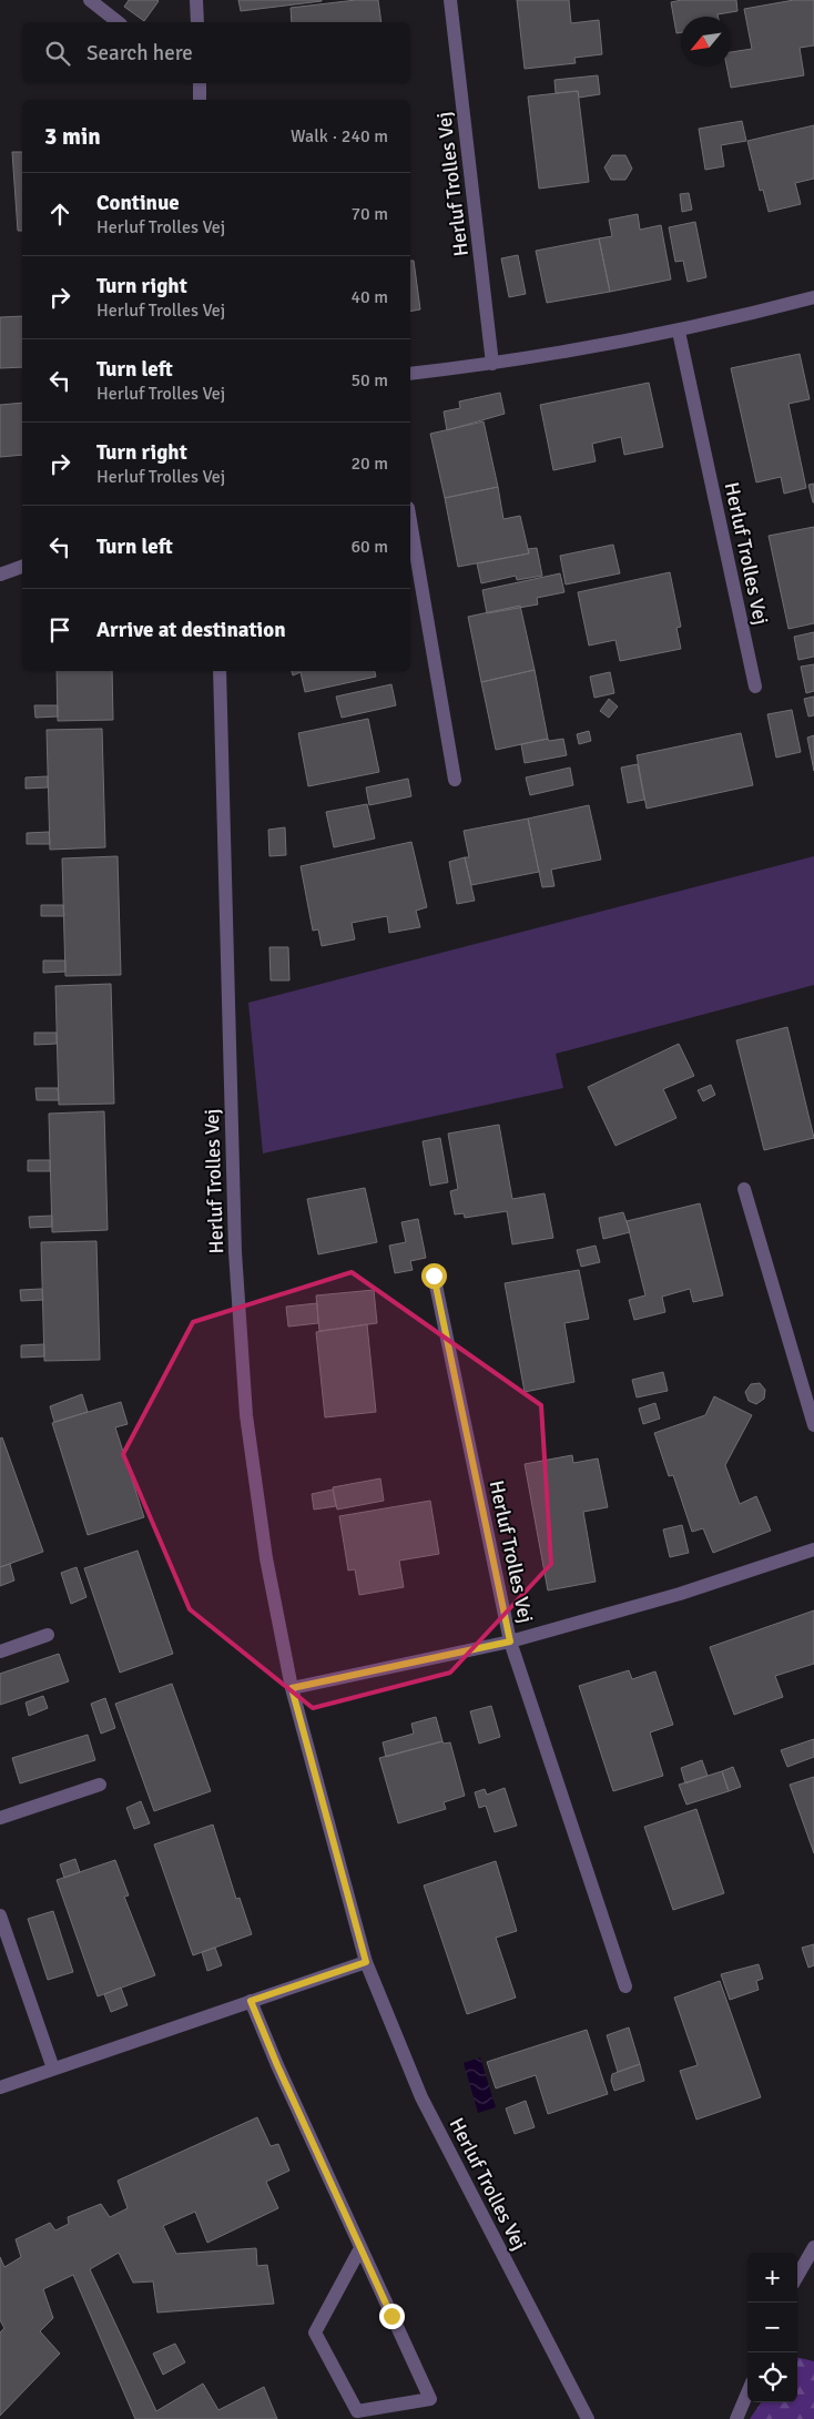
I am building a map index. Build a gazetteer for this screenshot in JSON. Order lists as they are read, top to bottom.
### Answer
{
  "streets": {
    "street": ["Herluf Trolles Vej"]
  },
  "north": "bottom left",
  "page": {
    "search": "Search here",
    "heading": ["3 min", "Walk · 240 m"],
    "list": [
      ["Continue", "Herluf Trolles Vej", "70 m"],
      ["Turn right", "Herluf Trolles Vej", "40 m"],
      ["Turn left", "Herluf Trolles Vej", "50 m"],
      ["Turn right", "Herluf Trolles Vej", "20 m"],
      ["Turn left", "60 m"],
      "Arrive at destination"
    ],
    "map_buttons": ["+", "−"]
  }
}
